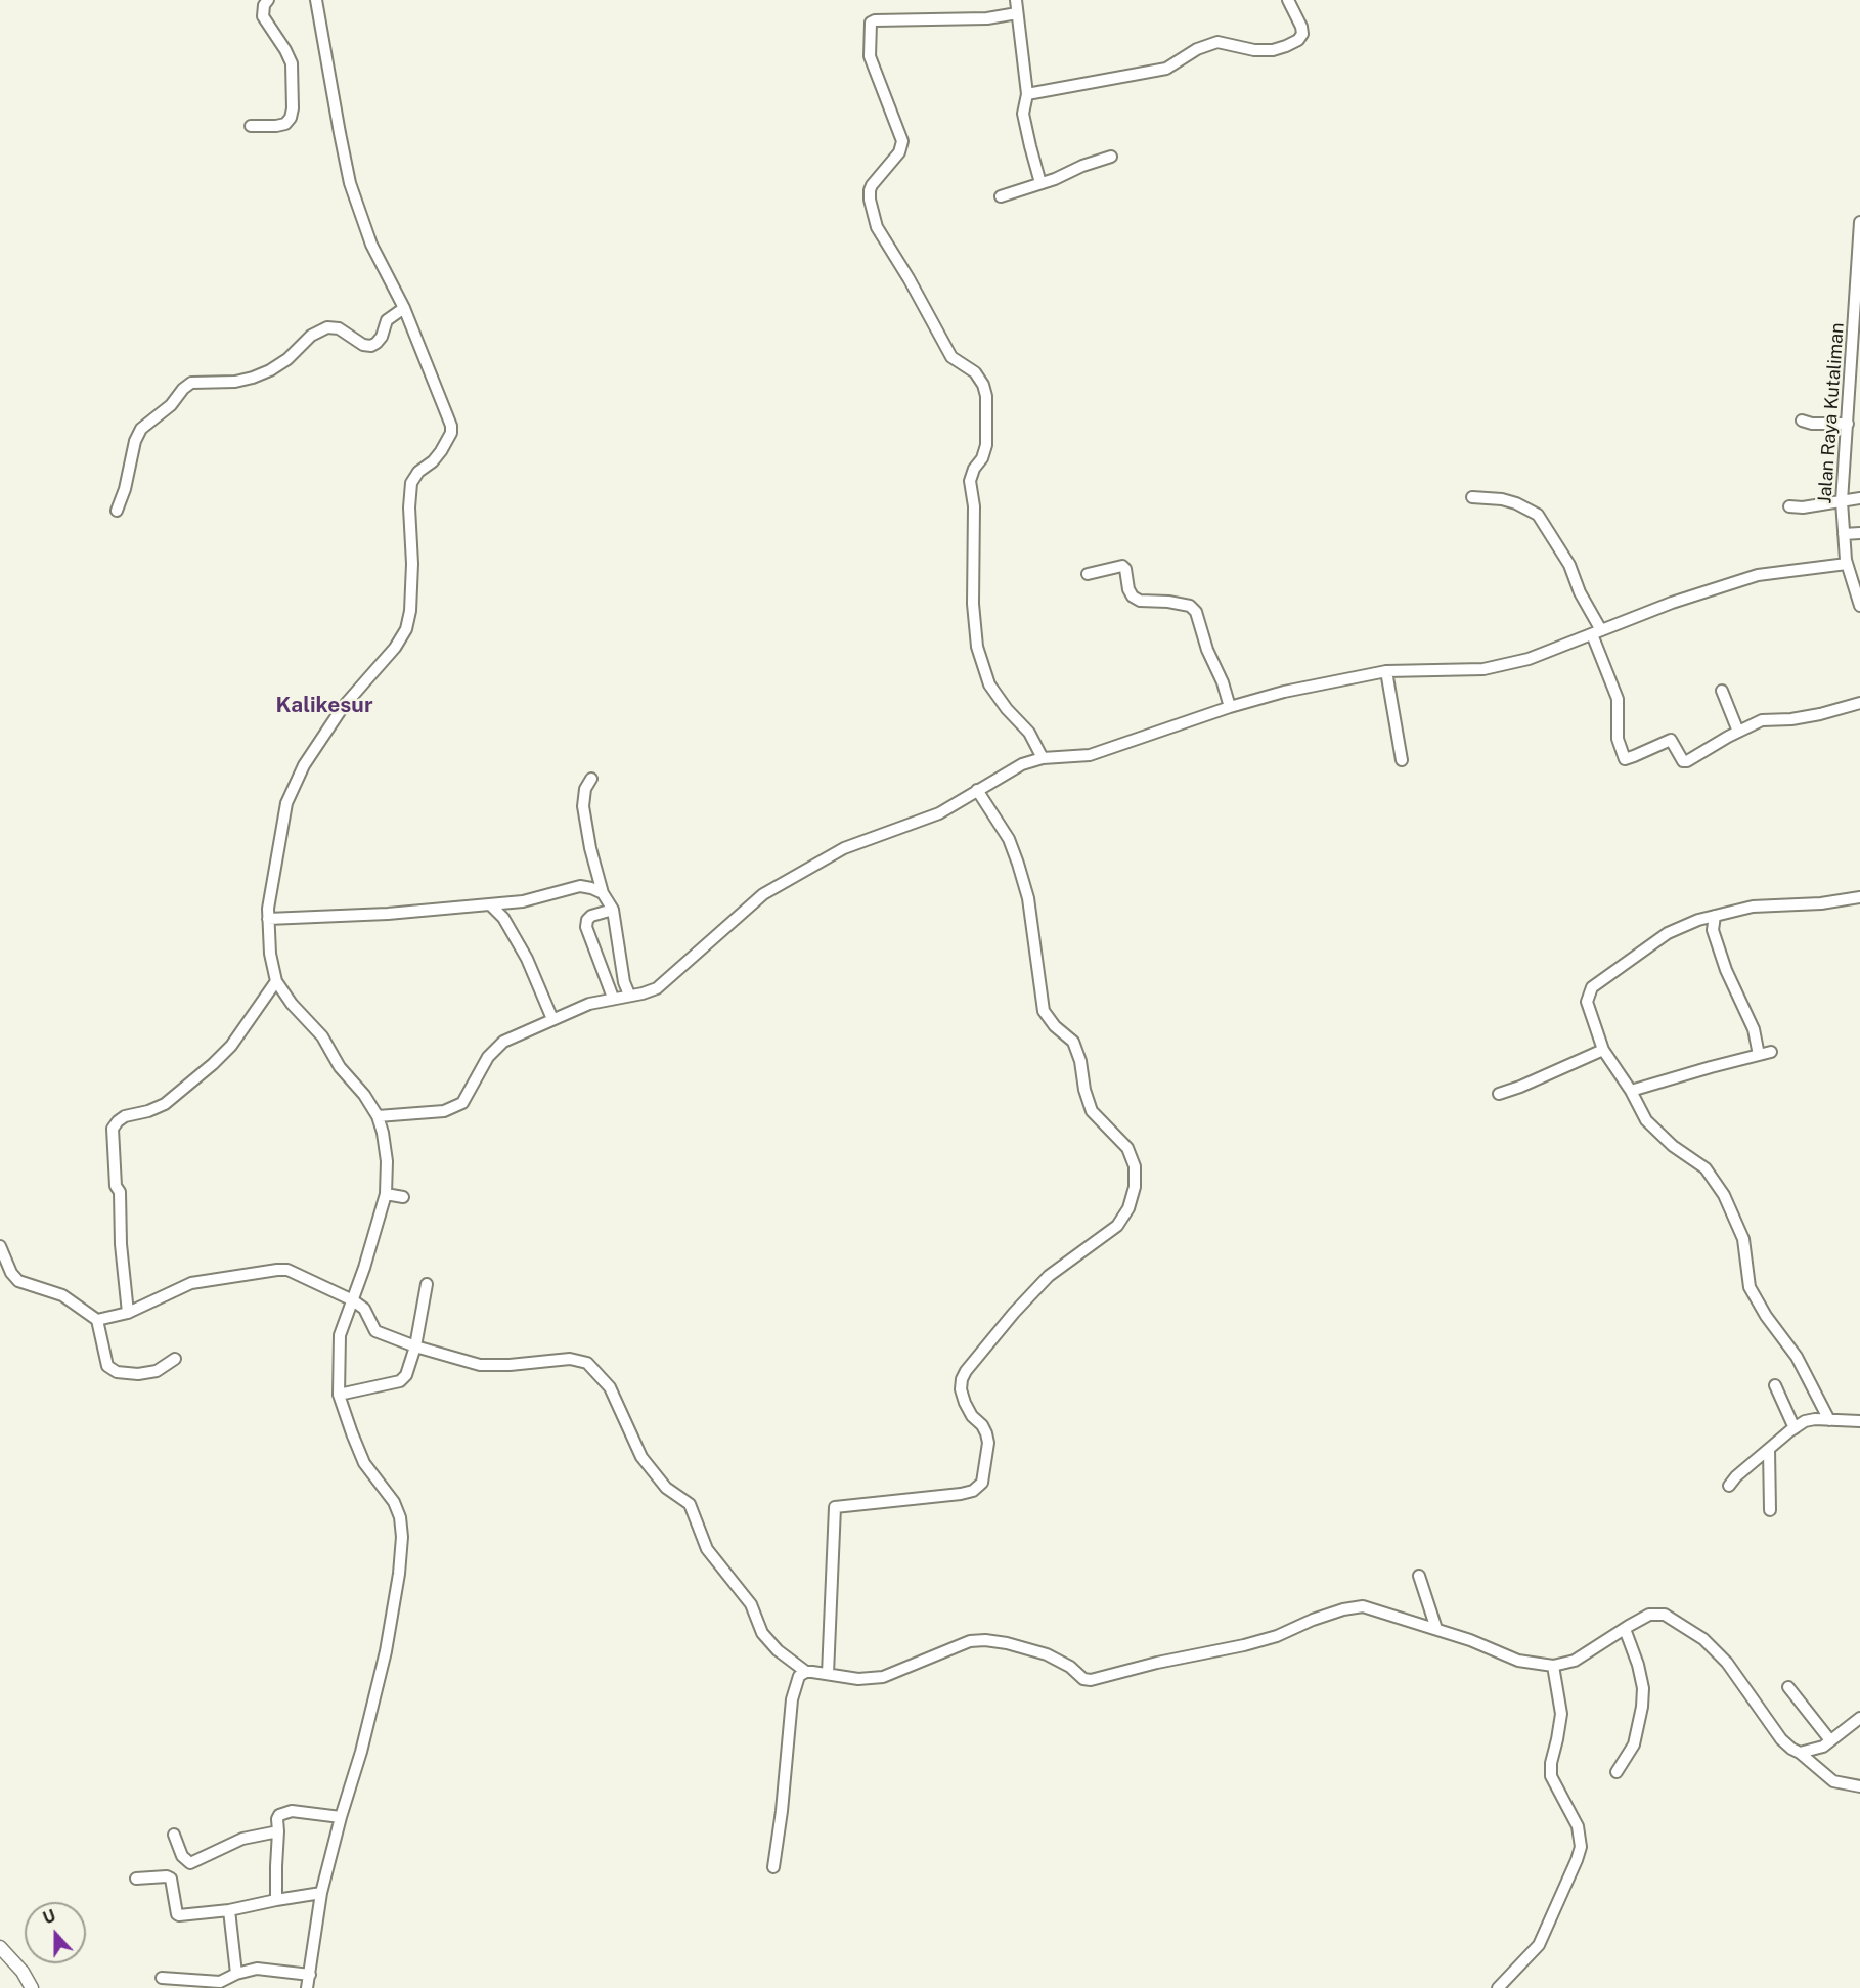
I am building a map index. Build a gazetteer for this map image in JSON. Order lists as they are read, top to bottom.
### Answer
{
  "streets": {
    "street": ["Jalan Raya Kutaliman"]
  },
  "districts": ["Kalikesur"],
  "north": "top"
}
